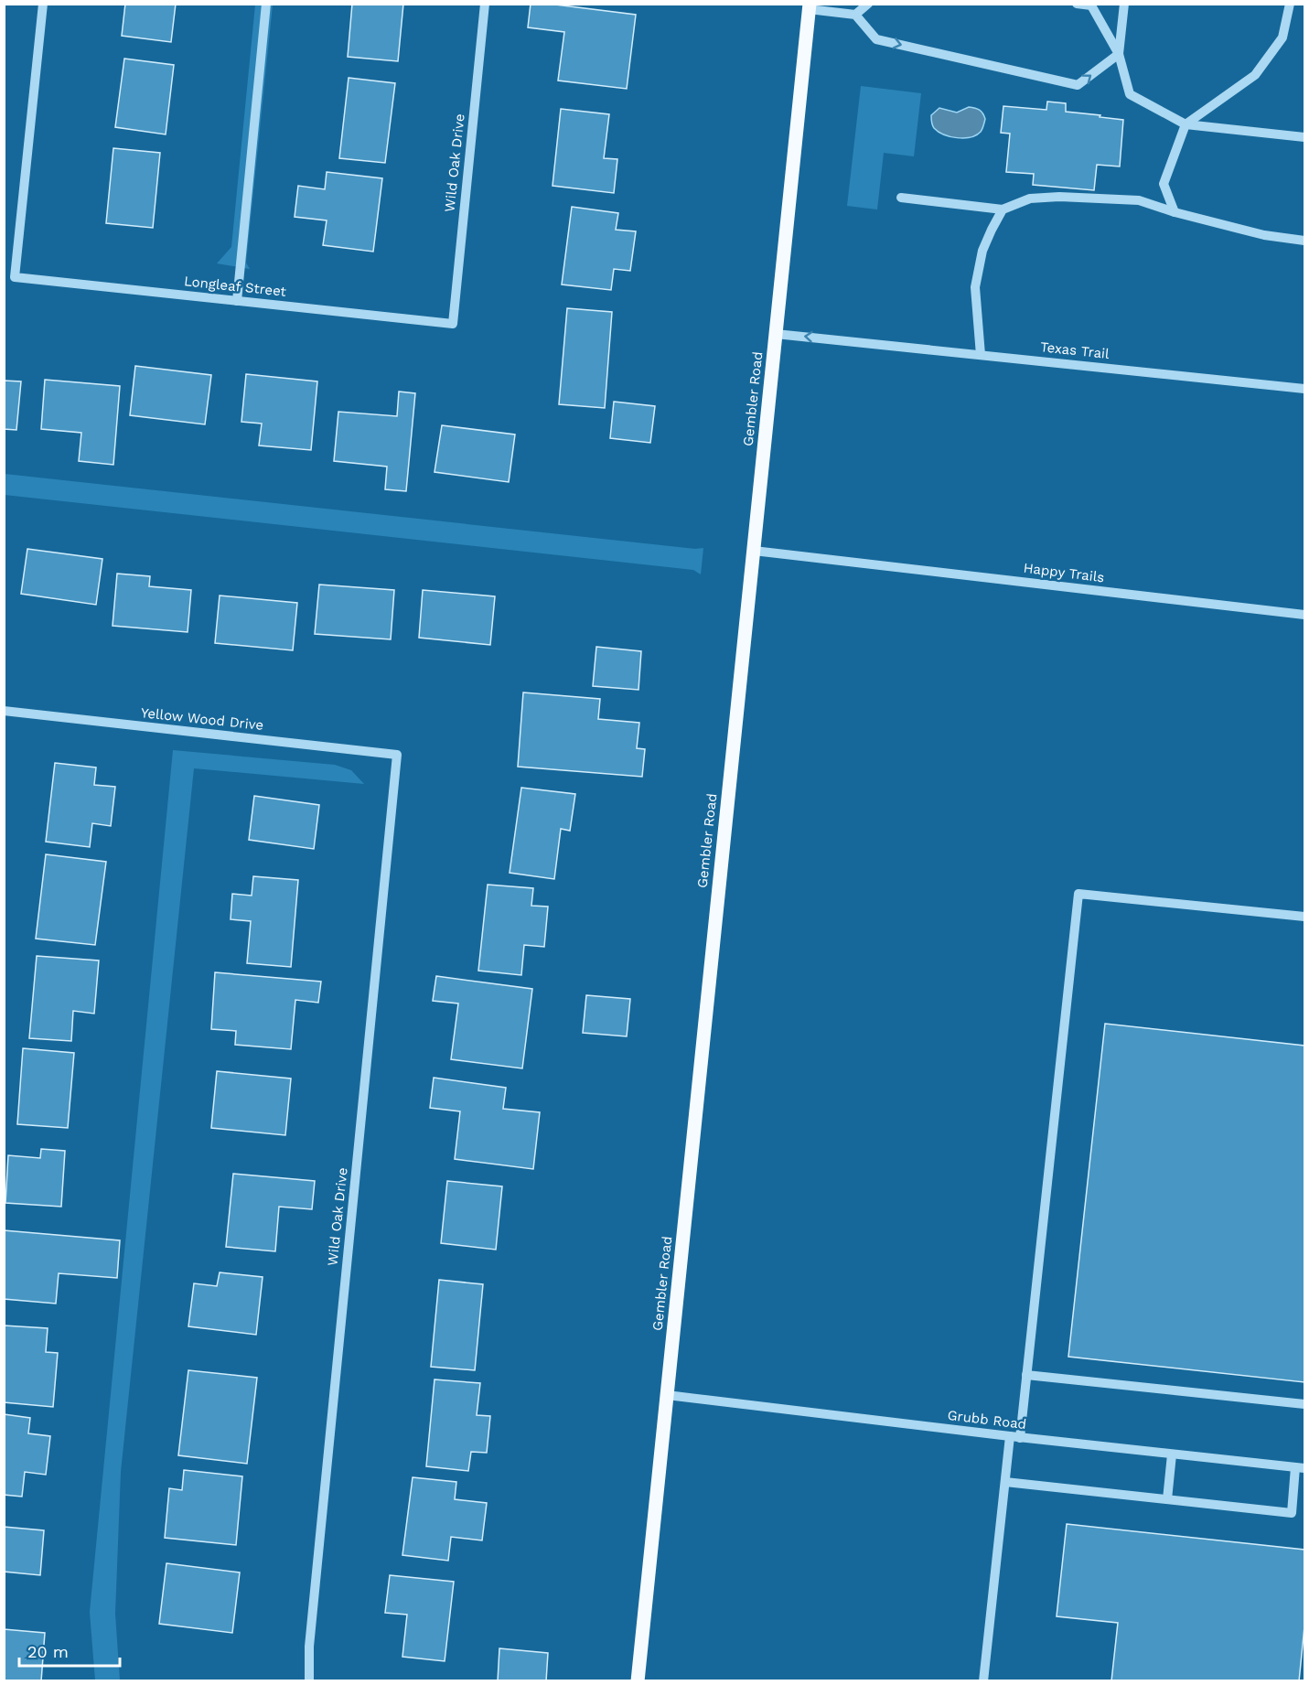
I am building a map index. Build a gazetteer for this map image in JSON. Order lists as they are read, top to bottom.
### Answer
{
  "streets": {
    "main road": ["Gembler Road"],
    "street": [
      "Wild Oak Drive",
      "Longleaf Street",
      "Texas Trail",
      "Happy Trails",
      "Yellow Wood Drive",
      "Grubb Road"
    ]
  },
  "crossings": [
    ["Wild Oak Drive", "Longleaf Street"],
    ["Wild Oak Drive", "Yellow Wood Drive"],
    ["Texas Trail", "Gembler Road"],
    ["Gembler Road", "Happy Trails"],
    ["Gembler Road", "Grubb Road"]
  ],
  "one_way": ["Texas Trail"],
  "scale_bar": "20 m"
}
